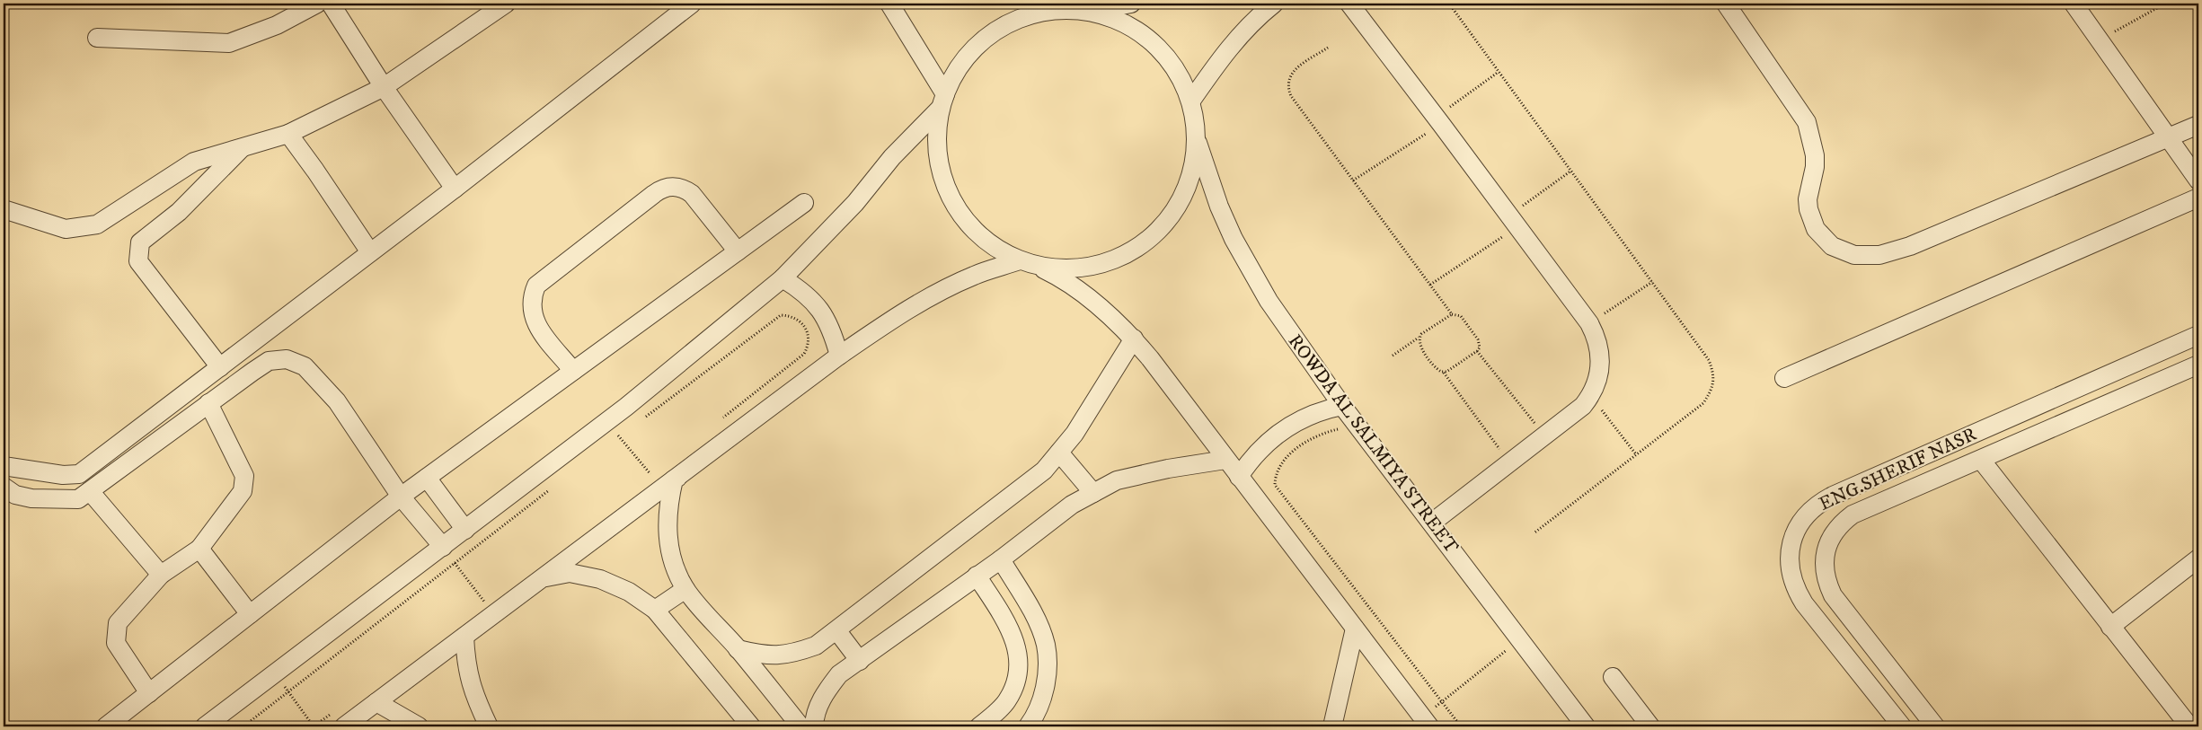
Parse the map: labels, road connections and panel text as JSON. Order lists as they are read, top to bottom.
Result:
{
  "streets": {
    "street": ["ROWDA AL SALMIYA STREET", "ENG.SHERIF NASR"]
  }
}
